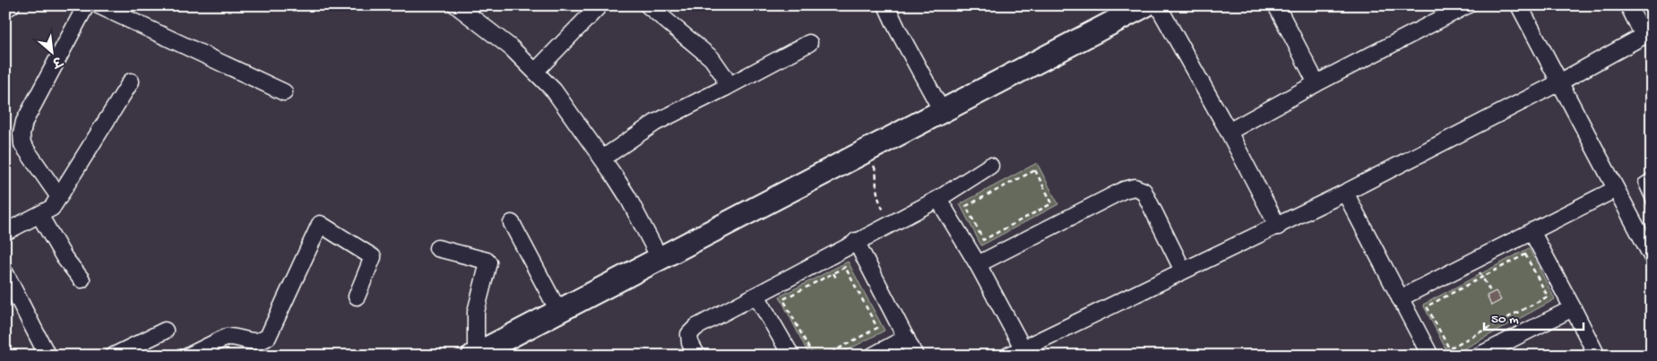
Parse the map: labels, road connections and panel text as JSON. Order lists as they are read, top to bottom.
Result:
{
  "scale_bar": "50 m",
  "north": "bottom right"
}
